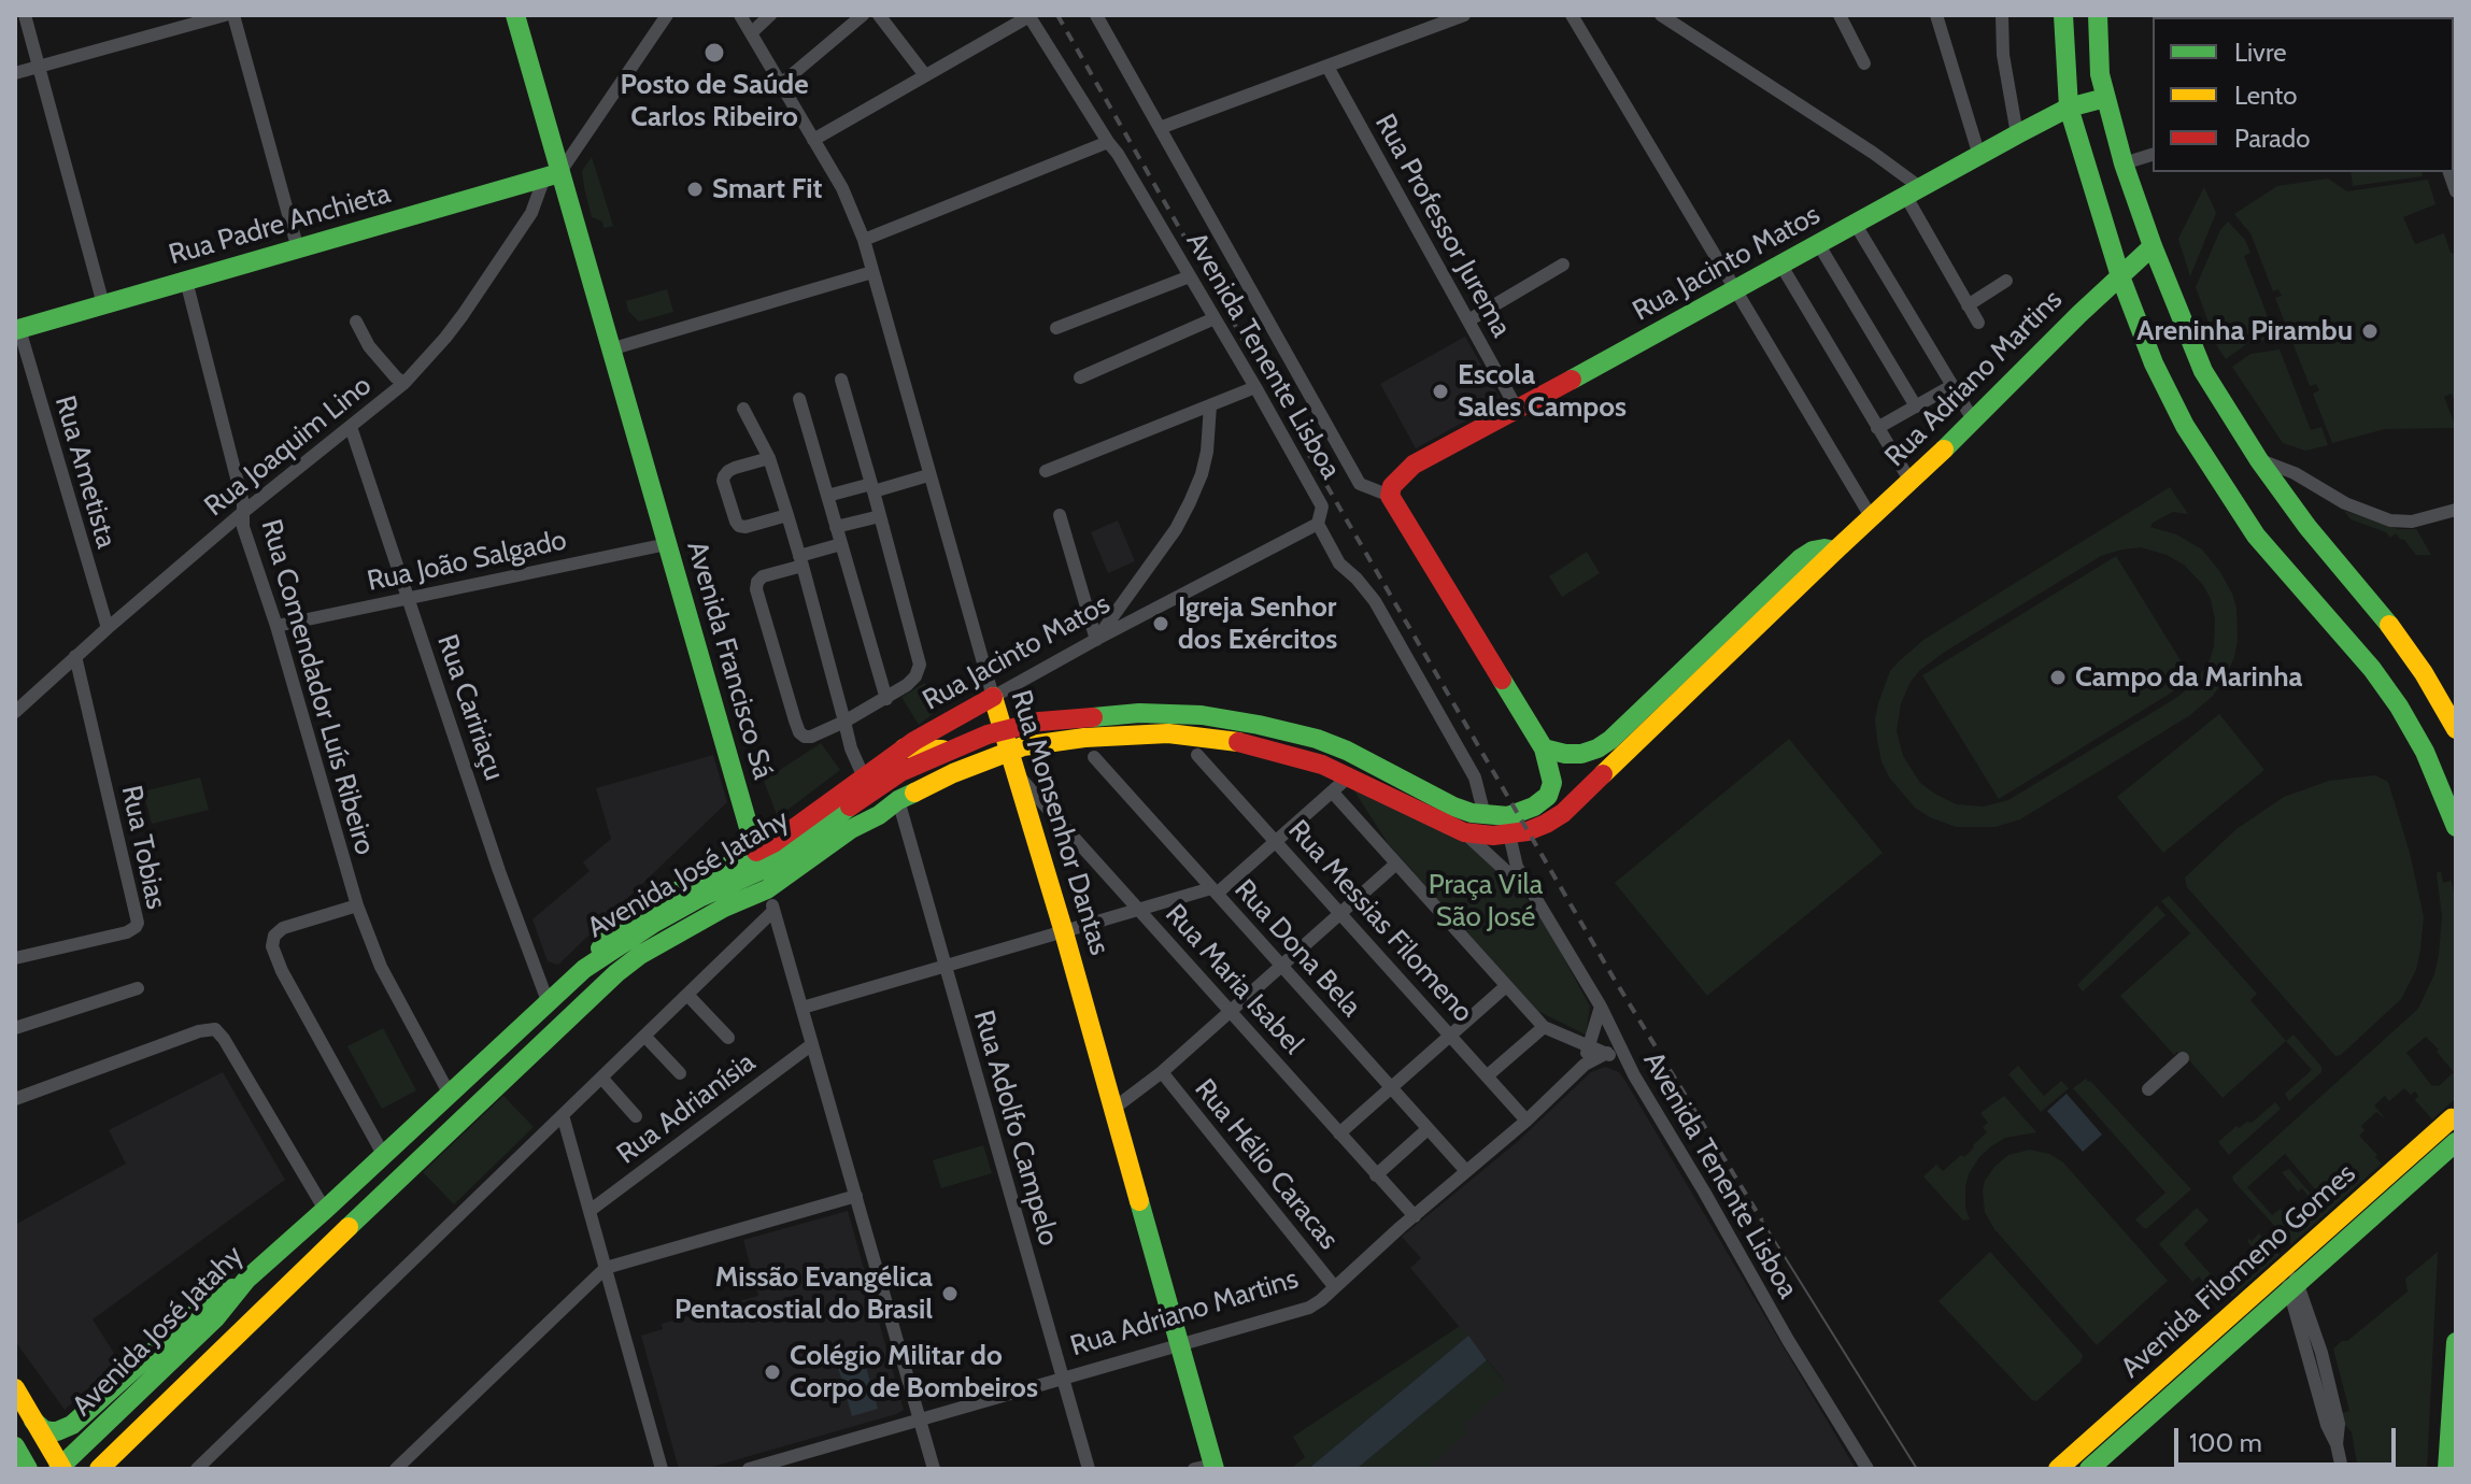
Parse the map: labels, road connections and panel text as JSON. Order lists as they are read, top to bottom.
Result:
{
  "streets": {
    "main road": [
      "Rua Padre Anchieta",
      "Rua Jacinto Matos",
      "Rua Adriano Martins",
      "Avenida Francisco Sá",
      "Rua Monsenhor Dantas",
      "Avenida José Jatahy",
      "Avenida Filomeno Gomes"
    ],
    "street": [
      "Rua Professor Jurema",
      "Avenida Tenente Lisboa",
      "Rua Joaquim Lino",
      "Rua Ametista",
      "Rua João Salgado",
      "Rua Comendador Luís Ribeiro",
      "Rua Caririaçu",
      "Rua Tobias",
      "Rua Messias Filomeno",
      "Rua Dona Bela",
      "Rua Maria Isabel",
      "Rua Adrianísia",
      "Rua Adolfo Campelo",
      "Rua Hélio Caracas"
    ]
  },
  "crossings": [
    ["Rua Padre Anchieta", "Rua Joaquim Lino"],
    ["Rua Padre Anchieta", "Rua Ametista"],
    ["Rua Padre Anchieta", "Avenida Francisco Sá"],
    ["Rua Padre Anchieta", "Rua Comendador Luís Ribeiro"],
    ["Rua Professor Jurema", "Rua Jacinto Matos"],
    ["Rua Jacinto Matos", "Avenida Tenente Lisboa"],
    ["Rua Jacinto Matos", "Avenida Francisco Sá"],
    ["Rua Jacinto Matos", "Rua Monsenhor Dantas"],
    ["Rua Jacinto Matos", "Avenida José Jatahy"],
    ["Avenida Tenente Lisboa", "Avenida José Jatahy"],
    ["Rua Adriano Martins", "Avenida Francisco Sá"],
    ["Rua Adriano Martins", "Rua Monsenhor Dantas"],
    ["Rua Adriano Martins", "Avenida José Jatahy"],
    ["Rua Adriano Martins", "Rua Messias Filomeno"],
    ["Rua Adriano Martins", "Rua Dona Bela"],
    ["Rua Adriano Martins", "Rua Maria Isabel"],
    ["Rua Adriano Martins", "Rua Adolfo Campelo"],
    ["Rua Adriano Martins", "Rua Hélio Caracas"],
    ["Rua Joaquim Lino", "Rua Ametista"],
    ["Rua Joaquim Lino", "Avenida Francisco Sá"],
    ["Rua Joaquim Lino", "Rua Comendador Luís Ribeiro"],
    ["Rua Joaquim Lino", "Rua Caririaçu"],
    ["Rua Joaquim Lino", "Rua Tobias"],
    ["Rua João Salgado", "Avenida Francisco Sá"],
    ["Rua João Salgado", "Rua Comendador Luís Ribeiro"],
    ["Rua João Salgado", "Rua Caririaçu"],
    ["Avenida Francisco Sá", "Avenida José Jatahy"],
    ["Avenida Francisco Sá", "Rua Adrianísia"],
    ["Rua Comendador Luís Ribeiro", "Avenida José Jatahy"],
    ["Rua Caririaçu", "Avenida José Jatahy"],
    ["Rua Monsenhor Dantas", "Avenida José Jatahy"],
    ["Rua Monsenhor Dantas", "Rua Maria Isabel"],
    ["Avenida José Jatahy", "Rua Adolfo Campelo"]
  ],
  "parks": ["Praça Vila São José"],
  "places": [
    "Posto de Saúde Carlos Ribeiro",
    "Smart Fit",
    "Areninha Pirambu",
    "Escola Sales Campos",
    "Igreja Senhor dos Exércitos",
    "Campo da Marinha",
    "Missão Evangélica Pentacostial do Brasil",
    "Colégio Militar do Corpo de Bombeiros"
  ],
  "legend": ["Livre", "Lento", "Parado"],
  "scale_bar": "100 m"
}
